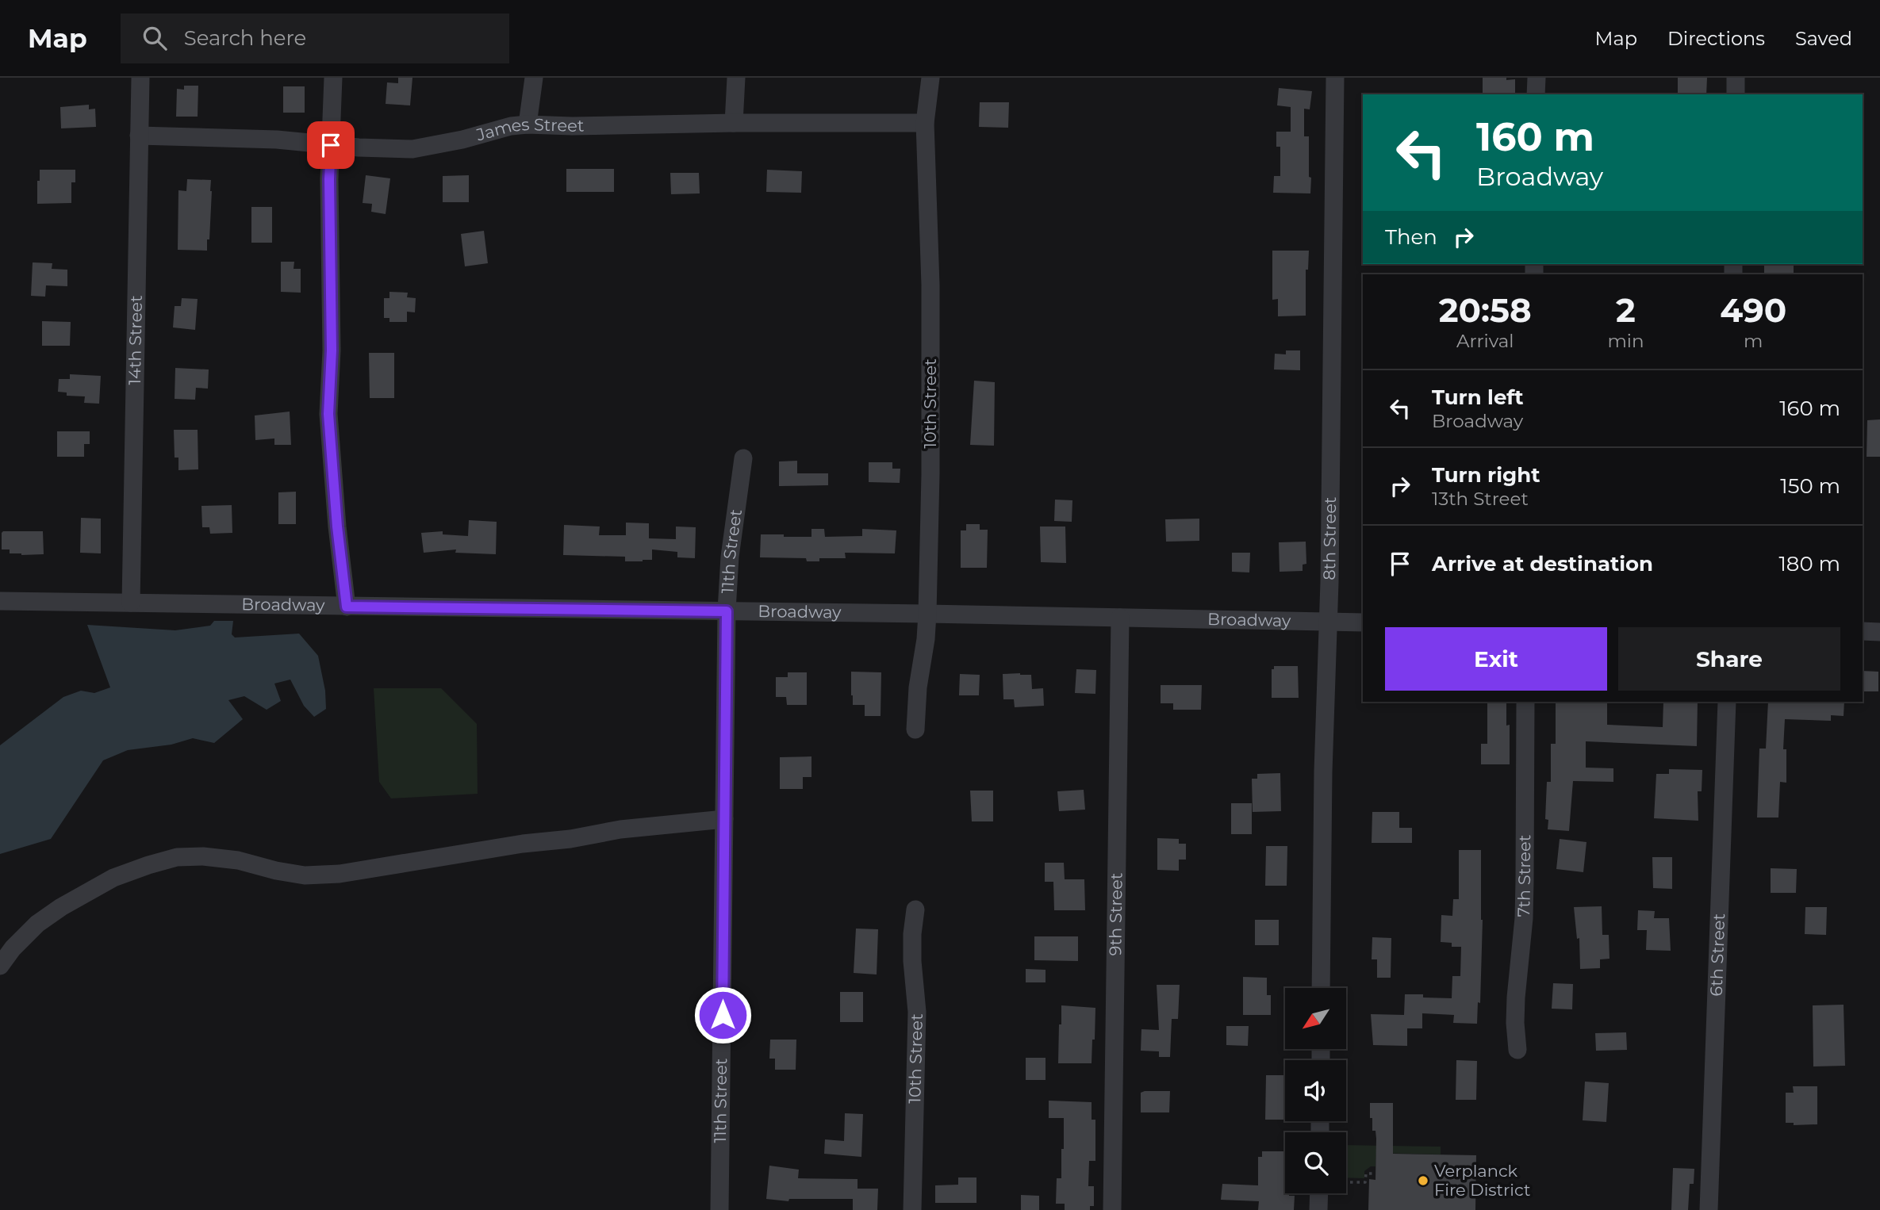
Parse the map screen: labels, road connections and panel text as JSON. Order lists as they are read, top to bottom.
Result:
{
  "streets": {
    "street": [
      "James Street",
      "14th Street",
      "10th Street",
      "8th Street",
      "11th Street",
      "Broadway",
      "7th Street",
      "9th Street",
      "6th Street"
    ]
  },
  "crossings": [
    ["James Street", "14th Street"],
    ["James Street", "10th Street"],
    ["14th Street", "Broadway"],
    ["10th Street", "Broadway"],
    ["8th Street", "Broadway"],
    ["11th Street", "Broadway"],
    ["Broadway", "9th Street"]
  ],
  "places": ["Verplanck Fire District"],
  "north": "bottom left",
  "page": {
    "header": "Map",
    "search": "Search here",
    "nav": ["Map", "Directions", "Saved"],
    "turn": ["160 m", "Broadway"],
    "then": "Then",
    "eta": [
      "20:58",
      "Arrival",
      "2",
      "min",
      "490",
      "m"
    ],
    "list": [
      {
        "name": "Turn left",
        "note": "Broadway",
        "value": "160 m"
      },
      {
        "name": "Turn right",
        "note": "13th Street",
        "value": "150 m"
      },
      {
        "name": "Arrive at destination",
        "value": "180 m"
      }
    ],
    "buttons": ["Exit", "Share"]
  }
}
